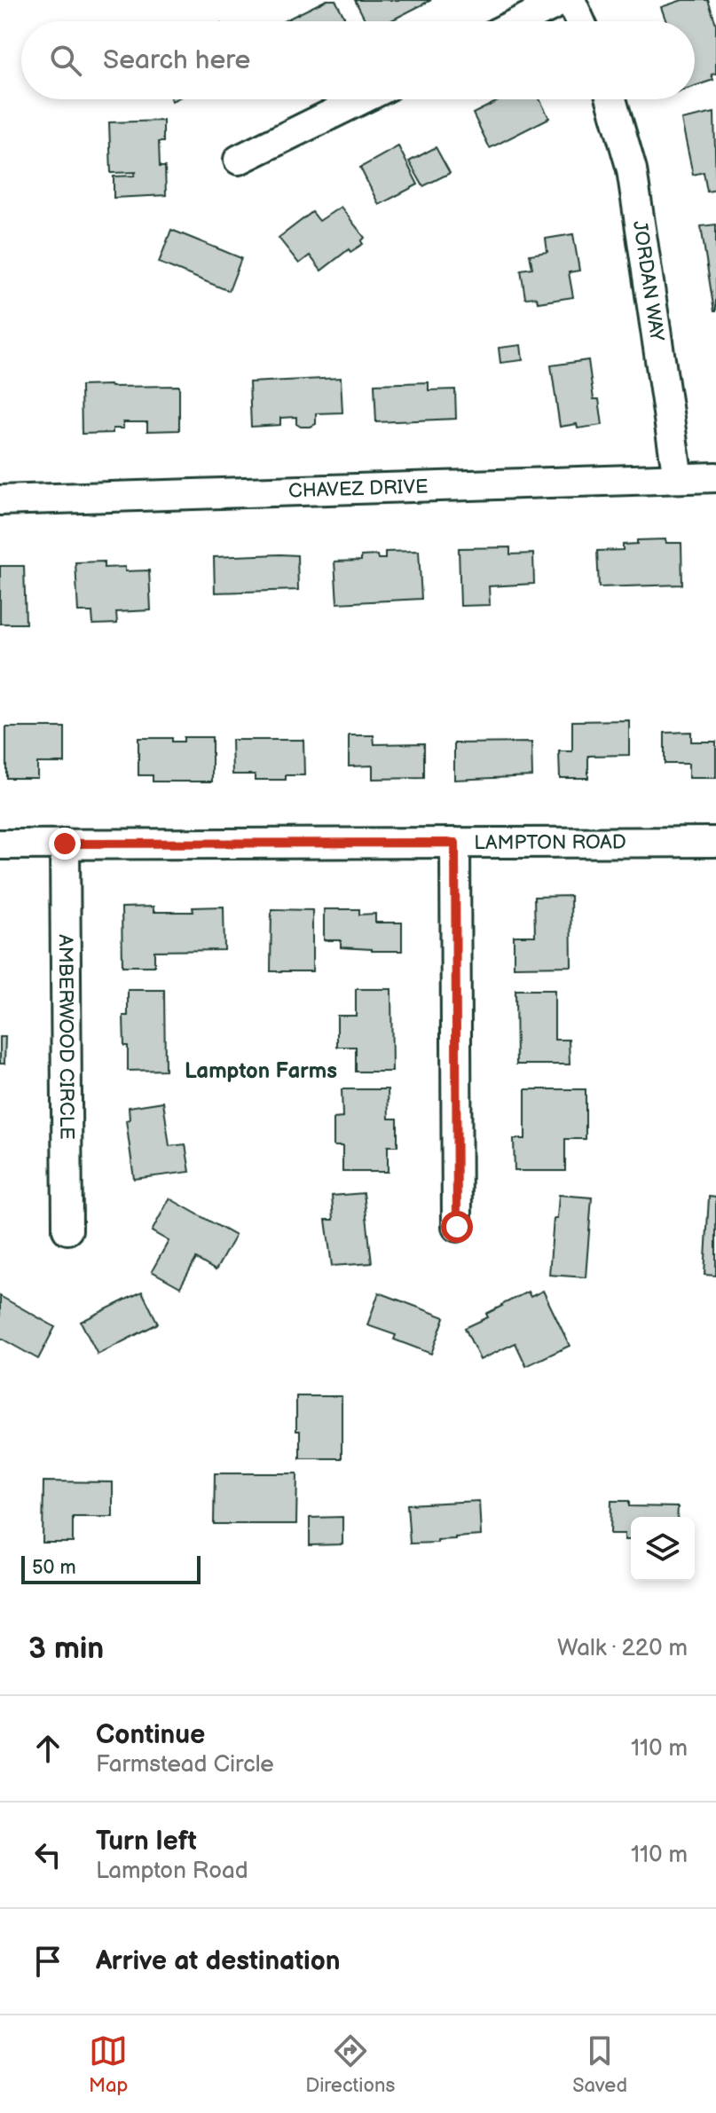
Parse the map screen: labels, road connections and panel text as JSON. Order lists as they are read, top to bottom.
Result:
{
  "streets": {
    "street": [
      "JORDAN WAY",
      "CHAVEZ DRIVE",
      "LAMPTON ROAD",
      "AMBERWOOD CIRCLE"
    ]
  },
  "crossings": [
    ["JORDAN WAY", "CHAVEZ DRIVE"],
    ["LAMPTON ROAD", "AMBERWOOD CIRCLE"]
  ],
  "districts": ["Lampton Farms"],
  "scale_bar": "50 m",
  "page": {
    "search": "Search here",
    "scale": "50 m",
    "heading": ["3 min", "Walk · 220 m"],
    "list": [
      ["Continue", "Farmstead Circle", "110 m"],
      ["Turn left", "Lampton Road", "110 m"],
      "Arrive at destination"
    ],
    "nav": ["Map", "Directions", "Saved"]
  }
}
